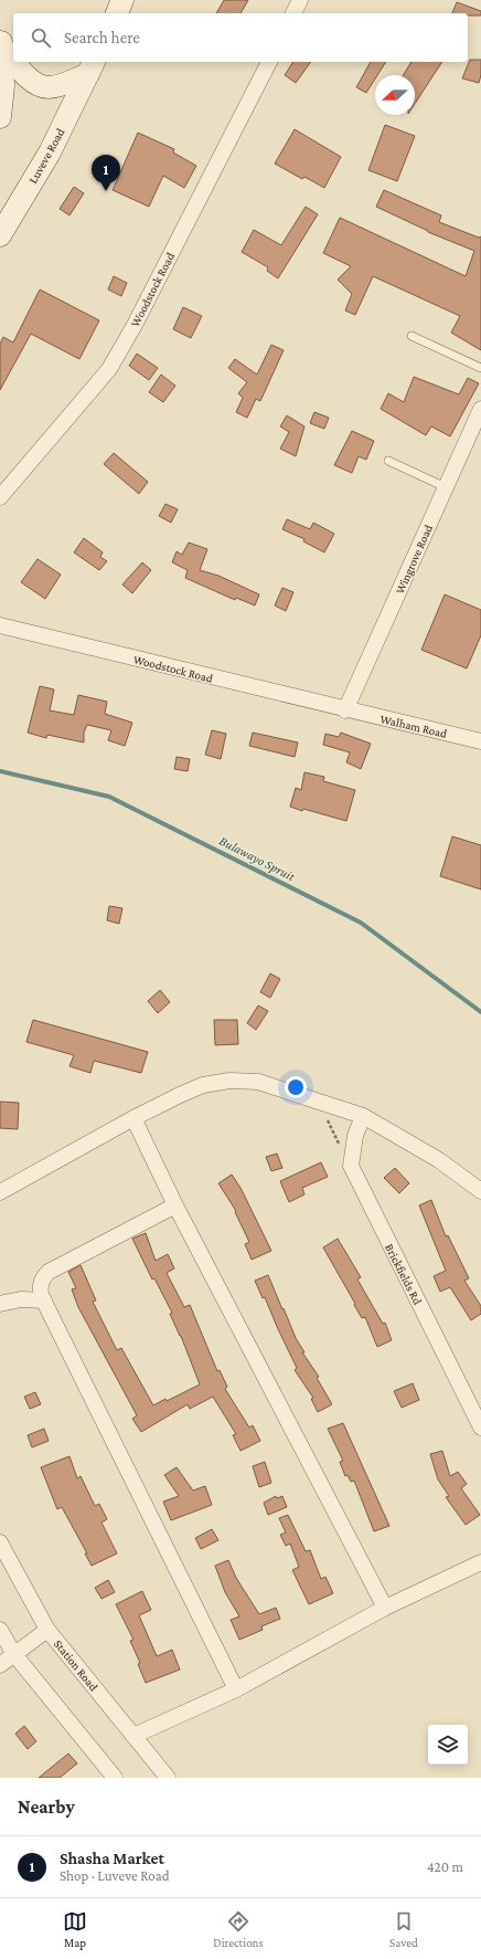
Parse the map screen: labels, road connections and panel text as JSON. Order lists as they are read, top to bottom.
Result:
{
  "streets": {
    "street": [
      "Luveve Road",
      "Woodstock Road",
      "Wingrove Road",
      "Walham Road",
      "Brickfields Rd",
      "Station Road"
    ]
  },
  "crossings": [
    ["Woodstock Road", "Wingrove Road"],
    ["Woodstock Road", "Walham Road"],
    ["Wingrove Road", "Walham Road"]
  ],
  "water": ["Bulawayo Spruit"],
  "north": "left",
  "page": {
    "search": "Search here",
    "pins": "1",
    "heading": "Nearby",
    "list": [
      {
        "mark": "1",
        "name": "Shasha Market",
        "note": "Shop · Luveve Road",
        "value": "420 m"
      }
    ],
    "nav": ["Map", "Directions", "Saved"]
  }
}
